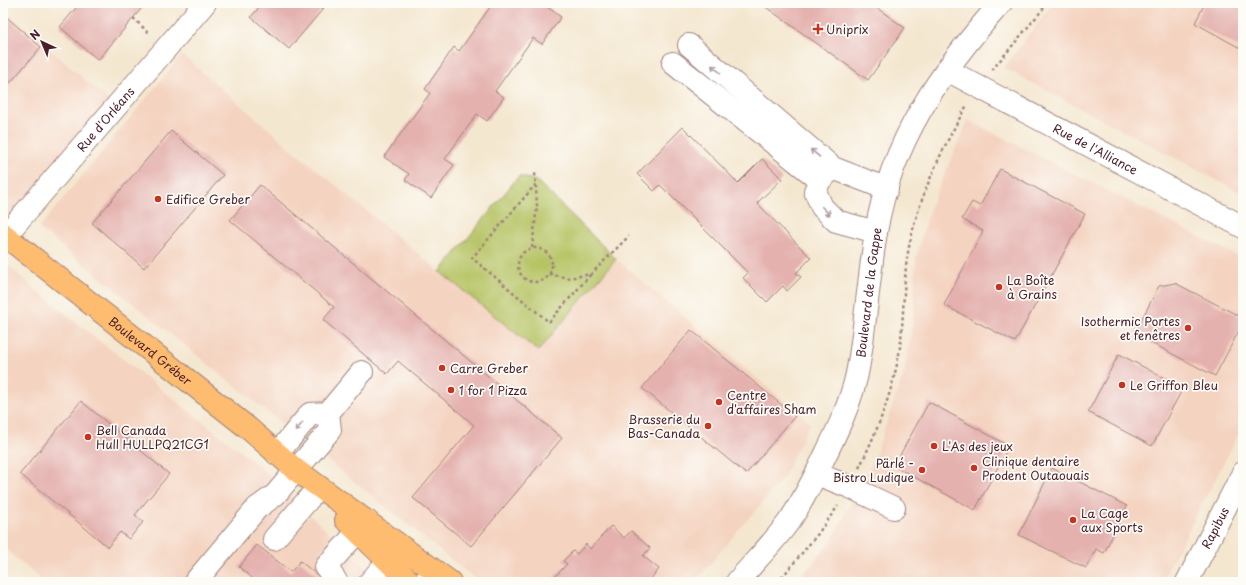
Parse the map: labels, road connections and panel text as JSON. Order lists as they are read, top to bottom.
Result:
{
  "streets": {
    "main road": ["Boulevard Gréber"],
    "street": [
      "Rue d'Orléans",
      "Rue de l'Alliance",
      "Boulevard de la Gappe",
      "Rapibus"
    ]
  },
  "crossings": [
    ["Rue d'Orléans", "Boulevard Gréber"],
    ["Rue de l'Alliance", "Boulevard de la Gappe"]
  ],
  "places": {
    "health": ["Uniprix"],
    "other": [
      "Edifice Greber",
      "La Boîte à Grains",
      "Isothermic Portes et fenêtres",
      "Carre Greber",
      "Le Griffon Bleu",
      "1 for 1 Pizza",
      "Centre d'affaires Sham",
      "Brasserie du Bas-Canada",
      "Bell Canada Hull HULLPQ21CG1",
      "L'As des jeux",
      "Clinique dentaire Prodent Outaouais",
      "Pärlé - Bistro Ludique",
      "La Cage aux Sports"
    ]
  },
  "north": "top left"
}
